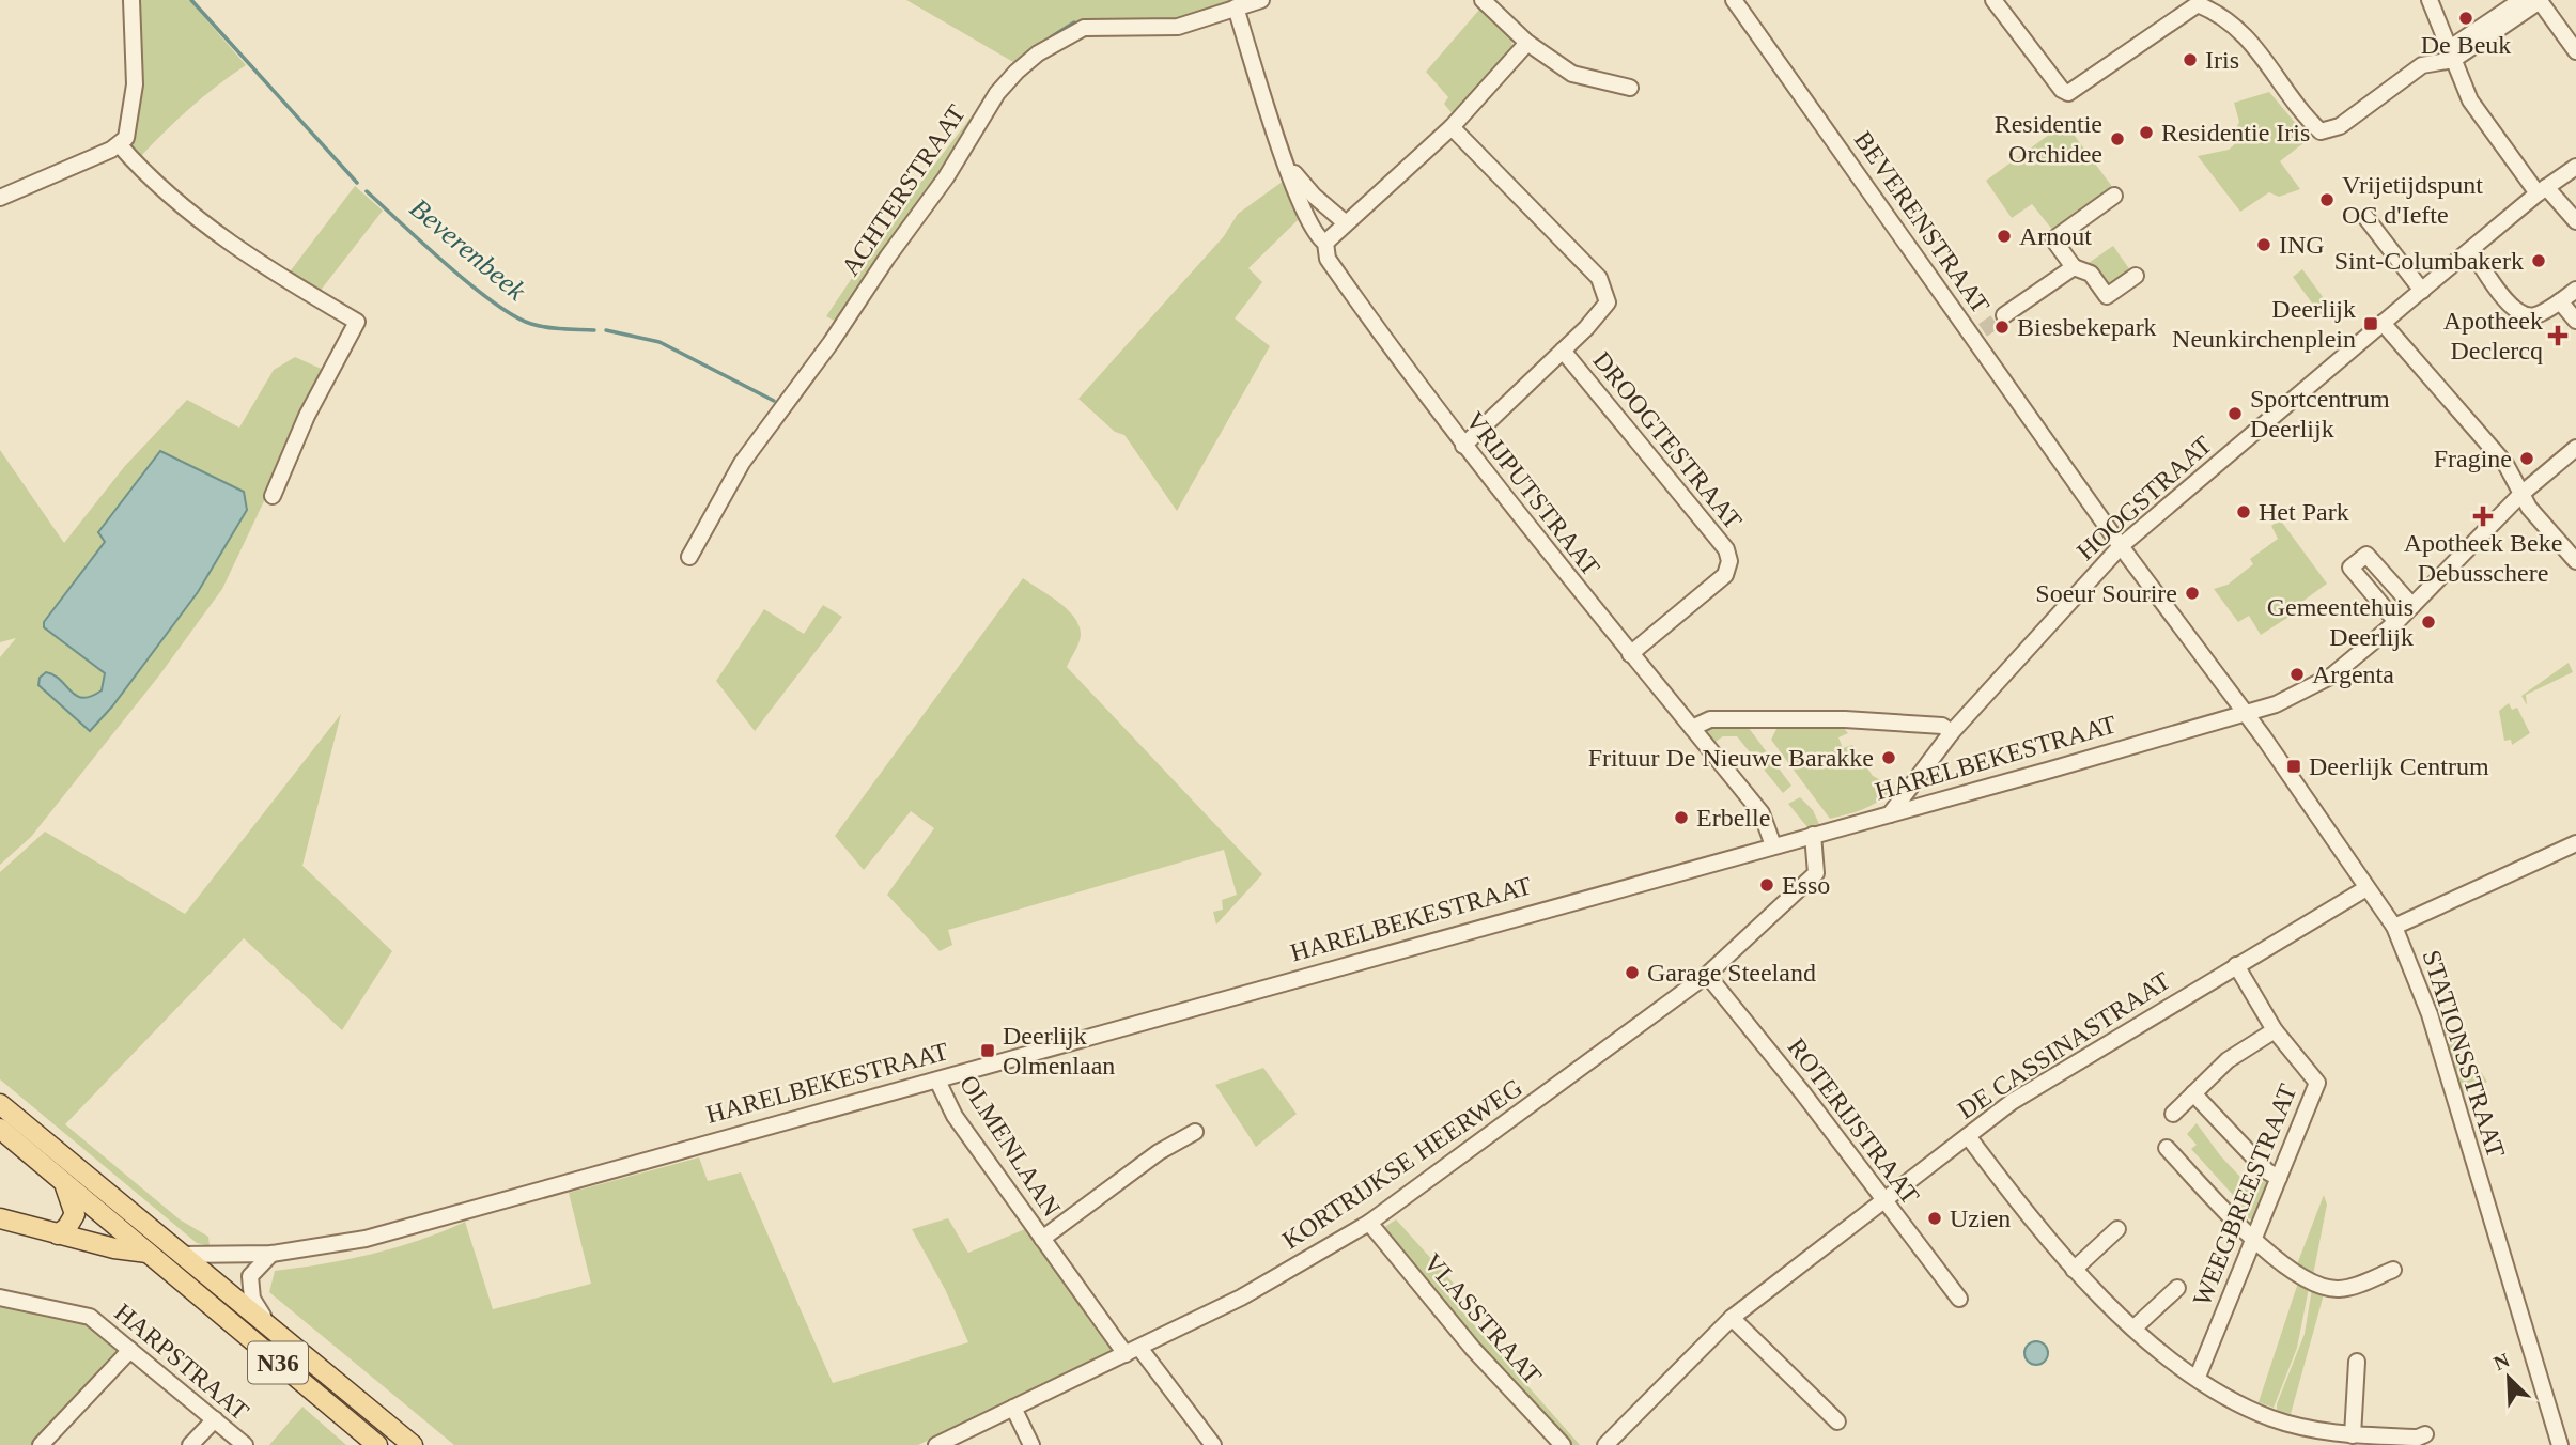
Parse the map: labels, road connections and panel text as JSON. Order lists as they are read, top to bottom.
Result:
{
  "streets": {
    "main road": ["N36"],
    "street": [
      "ACHTERSTRAAT",
      "BEVERENSTRAAT",
      "DROOGTESTRAAT",
      "VRIJPUTSTRAAT",
      "HOOGSTRAAT",
      "HARELBEKESTRAAT",
      "DE CASSINASTRAAT",
      "STATIONSSTRAAT",
      "ROTERIJSTRAAT",
      "OLMENLAAN",
      "KORTRIJKSE HEERWEG",
      "WEEGBREESTRAAT",
      "VLASSTRAAT",
      "HARPSTRAAT"
    ]
  },
  "crossings": [
    ["ACHTERSTRAAT", "VRIJPUTSTRAAT"],
    ["BEVERENSTRAAT", "HOOGSTRAAT"],
    ["BEVERENSTRAAT", "HARELBEKESTRAAT"],
    ["BEVERENSTRAAT", "STATIONSSTRAAT"],
    ["DROOGTESTRAAT", "VRIJPUTSTRAAT"],
    ["VRIJPUTSTRAAT", "HARELBEKESTRAAT"],
    ["HOOGSTRAAT", "HARELBEKESTRAAT"],
    ["HARELBEKESTRAAT", "STATIONSSTRAAT"],
    ["HARELBEKESTRAAT", "OLMENLAAN"],
    ["HARELBEKESTRAAT", "KORTRIJKSE HEERWEG"],
    ["HARELBEKESTRAAT", "N36"],
    ["DE CASSINASTRAAT", "STATIONSSTRAAT"],
    ["DE CASSINASTRAAT", "ROTERIJSTRAAT"],
    ["DE CASSINASTRAAT", "WEEGBREESTRAAT"],
    ["ROTERIJSTRAAT", "KORTRIJKSE HEERWEG"],
    ["OLMENLAAN", "KORTRIJKSE HEERWEG"],
    ["KORTRIJKSE HEERWEG", "VLASSTRAAT"]
  ],
  "water": ["Beverenbeek"],
  "places": {
    "other": [
      "De Beuk",
      "Iris",
      "Residentie Iris",
      "Residentie Orchidee",
      "Vrijetijdspunt OC d'Iefte",
      "Arnout",
      "ING",
      "Sint-Columbakerk",
      "Biesbekepark",
      "Sportcentrum Deerlijk",
      "Fragine",
      "Het Park",
      "Soeur Sourire",
      "Gemeentehuis Deerlijk",
      "Argenta",
      "Frituur De Nieuwe Barakke",
      "Erbelle",
      "Esso",
      "Garage Steeland",
      "Uzien"
    ],
    "transit": ["Deerlijk Neunkirchenplein", "Deerlijk Centrum", "Deerlijk Olmenlaan"],
    "health": ["Apotheek Declercq", "Apotheek Beke Debusschere"]
  },
  "north": "top left"
}
